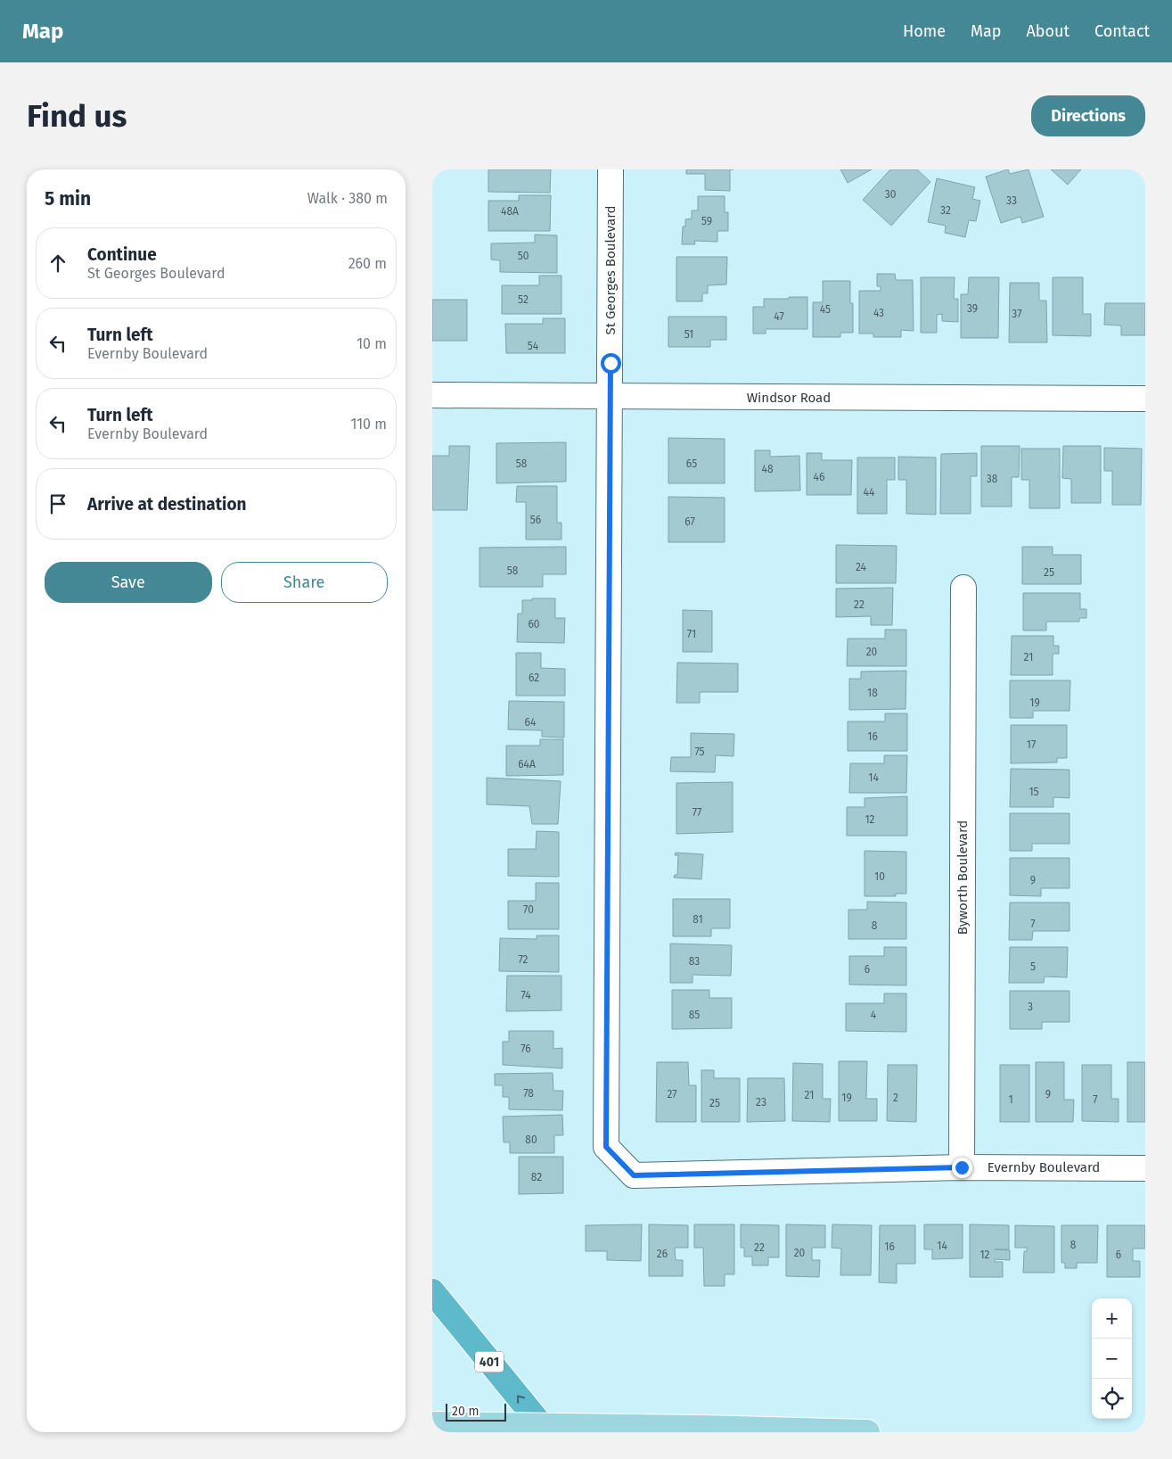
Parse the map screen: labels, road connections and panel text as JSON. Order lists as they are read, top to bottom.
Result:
{
  "streets": {
    "highway": ["401"],
    "street": [
      "St Georges Boulevard",
      "Windsor Road",
      "Byworth Boulevard",
      "Evernby Boulevard"
    ]
  },
  "crossings": [
    ["St Georges Boulevard", "Windsor Road"],
    ["St Georges Boulevard", "Evernby Boulevard"],
    ["Byworth Boulevard", "Evernby Boulevard"]
  ],
  "house_numbers": [
    "30",
    "33",
    "32",
    "48A",
    "59",
    "50",
    "52",
    "39",
    "45",
    "43",
    "37",
    "47",
    "51",
    "54",
    "58",
    "65",
    "48",
    "46",
    "38",
    "44",
    "56",
    "67",
    "24",
    "58",
    "25",
    "22",
    "60",
    "71",
    "20",
    "21",
    "62",
    "18",
    "19",
    "64",
    "16",
    "17",
    "75",
    "64A",
    "14",
    "15",
    "77",
    "12",
    "10",
    "9",
    "70",
    "81",
    "7",
    "8",
    "72",
    "83",
    "5",
    "6",
    "74",
    "3",
    "85",
    "4",
    "76",
    "78",
    "27",
    "9",
    "21",
    "19",
    "2",
    "1",
    "7",
    "23",
    "25",
    "80",
    "82",
    "8",
    "14",
    "16",
    "22",
    "20",
    "26",
    "12",
    "6"
  ],
  "scale_bar": "20 m",
  "page": {
    "header": "Map",
    "nav": [
      "Home",
      "Map",
      "About",
      "Contact"
    ],
    "buttons": [
      "Directions",
      ["Save", "Share"]
    ],
    "title": "Find us",
    "heading": ["5 min", "Walk · 380 m"],
    "list": [
      ["Continue", "St Georges Boulevard", "260 m"],
      ["Turn left", "Evernby Boulevard", "10 m"],
      ["Turn left", "Evernby Boulevard", "110 m"],
      "Arrive at destination"
    ],
    "map_buttons": ["+", "−"],
    "scale": "20 m"
  }
}
